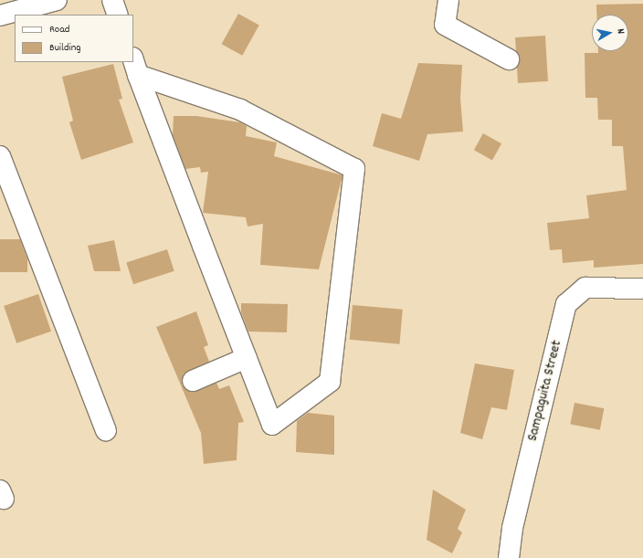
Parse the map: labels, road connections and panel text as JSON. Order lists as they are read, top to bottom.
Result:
{
  "streets": {
    "street": ["Sampaguita Street"]
  },
  "legend": ["Road", "Building"],
  "north": "right"
}
